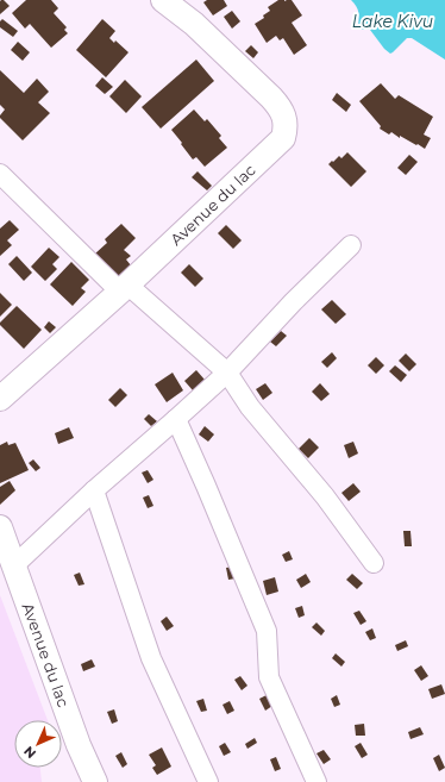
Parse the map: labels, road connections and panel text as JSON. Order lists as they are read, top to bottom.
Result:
{
  "streets": {
    "main road": ["Avenue du lac"]
  },
  "water": ["Lake Kivu"],
  "north": "bottom left"
}
